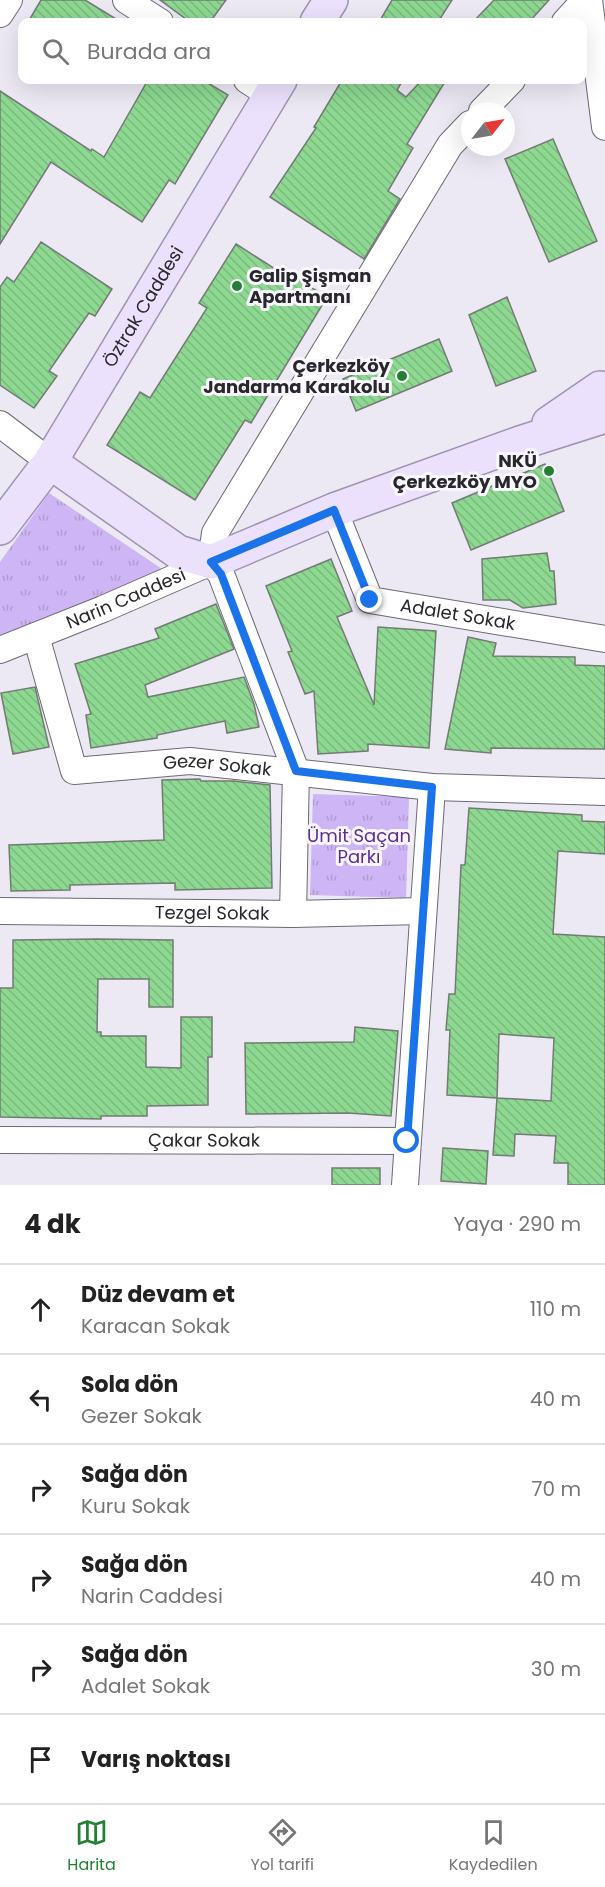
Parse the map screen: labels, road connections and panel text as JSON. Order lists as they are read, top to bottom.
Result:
{
  "streets": {
    "main road": ["Öztrak Caddesi", "Narin Caddesi"],
    "street": [
      "Adalet Sokak",
      "Gezer Sokak",
      "Tezgel Sokak",
      "Çakar Sokak"
    ]
  },
  "crossings": [
    ["Narin Caddesi", "Adalet Sokak"],
    ["Narin Caddesi", "Gezer Sokak"]
  ],
  "parks": ["Ümit Saçan Parkı"],
  "places": ["Galip Şişman Apartmanı", "Çerkezköy Jandarma Karakolu", "NKÜ Çerkezköy MYO"],
  "north": "top right",
  "page": {
    "search": "Burada ara",
    "heading": ["4 dk", "Yaya · 290 m"],
    "list": [
      ["Düz devam et", "Karacan Sokak", "110 m"],
      ["Sola dön", "Gezer Sokak", "40 m"],
      ["Sağa dön", "Kuru Sokak", "70 m"],
      ["Sağa dön", "Narin Caddesi", "40 m"],
      ["Sağa dön", "Adalet Sokak", "30 m"],
      "Varış noktası"
    ],
    "nav": ["Harita", "Yol tarifi", "Kaydedilen"]
  }
}
